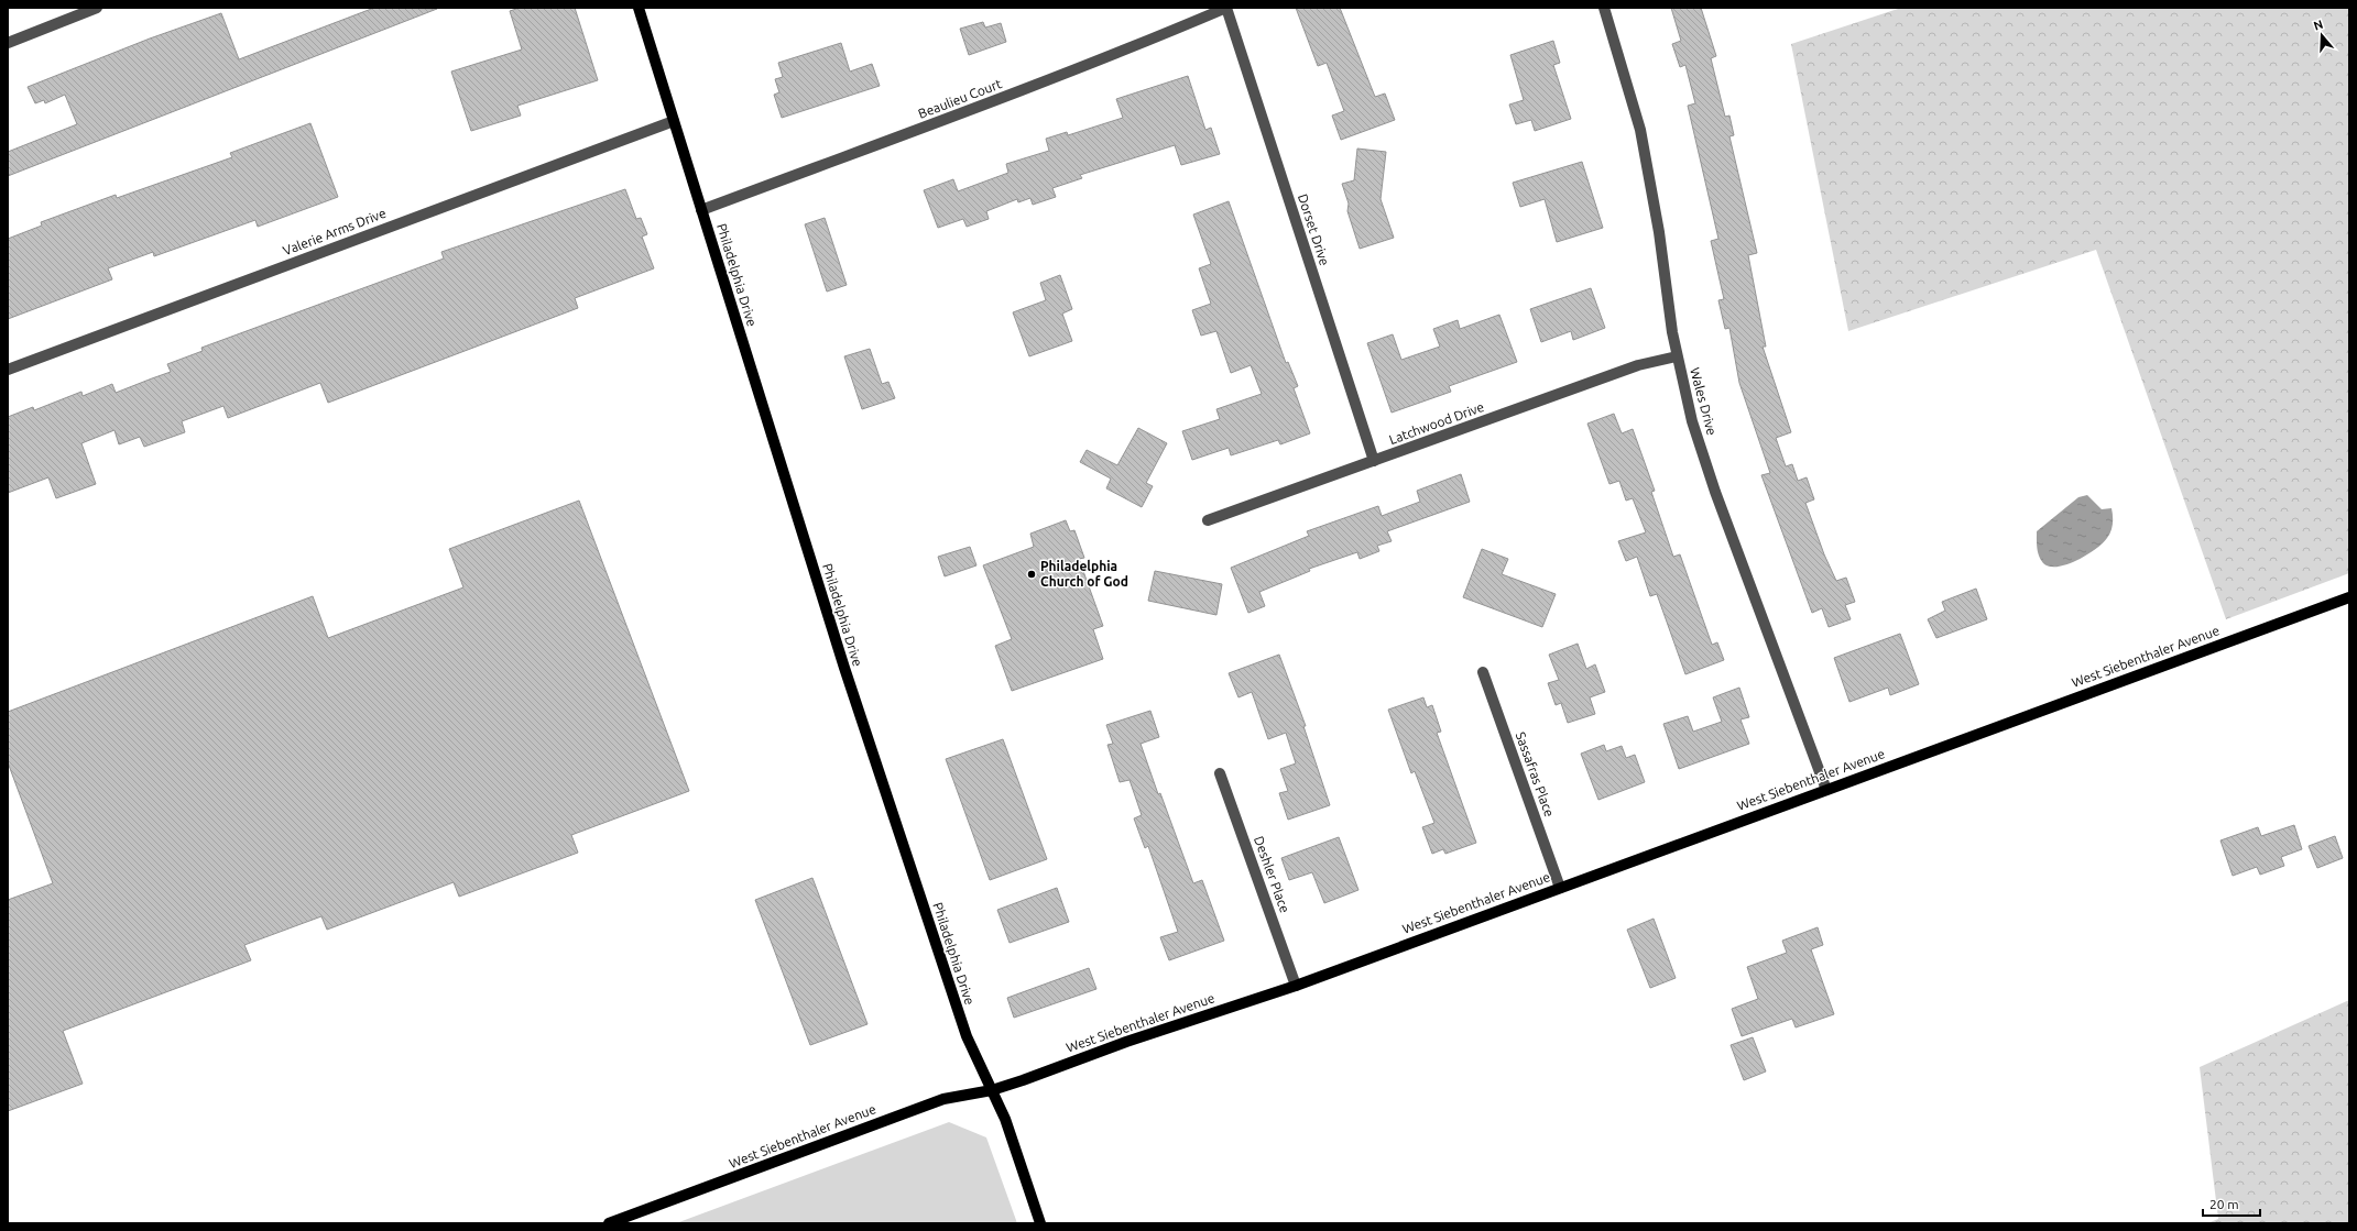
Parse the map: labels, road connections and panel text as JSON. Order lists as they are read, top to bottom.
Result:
{
  "streets": {
    "main road": ["Philadelphia Drive", "West Siebenthaler Avenue"],
    "street": [
      "Beaulieu Court",
      "Dorset Drive",
      "Valerie Arms Drive",
      "Wales Drive",
      "Latchwood Drive",
      "Sassafras Place",
      "Deshler Place"
    ]
  },
  "crossings": [
    ["Beaulieu Court", "Dorset Drive"],
    ["Beaulieu Court", "Philadelphia Drive"],
    ["Dorset Drive", "Latchwood Drive"],
    ["Valerie Arms Drive", "Philadelphia Drive"],
    ["Philadelphia Drive", "West Siebenthaler Avenue"],
    ["Wales Drive", "Latchwood Drive"],
    ["Wales Drive", "West Siebenthaler Avenue"],
    ["West Siebenthaler Avenue", "Sassafras Place"],
    ["West Siebenthaler Avenue", "Deshler Place"]
  ],
  "places": ["Philadelphia Church of God"],
  "scale_bar": "20 m",
  "north": "top"
}
